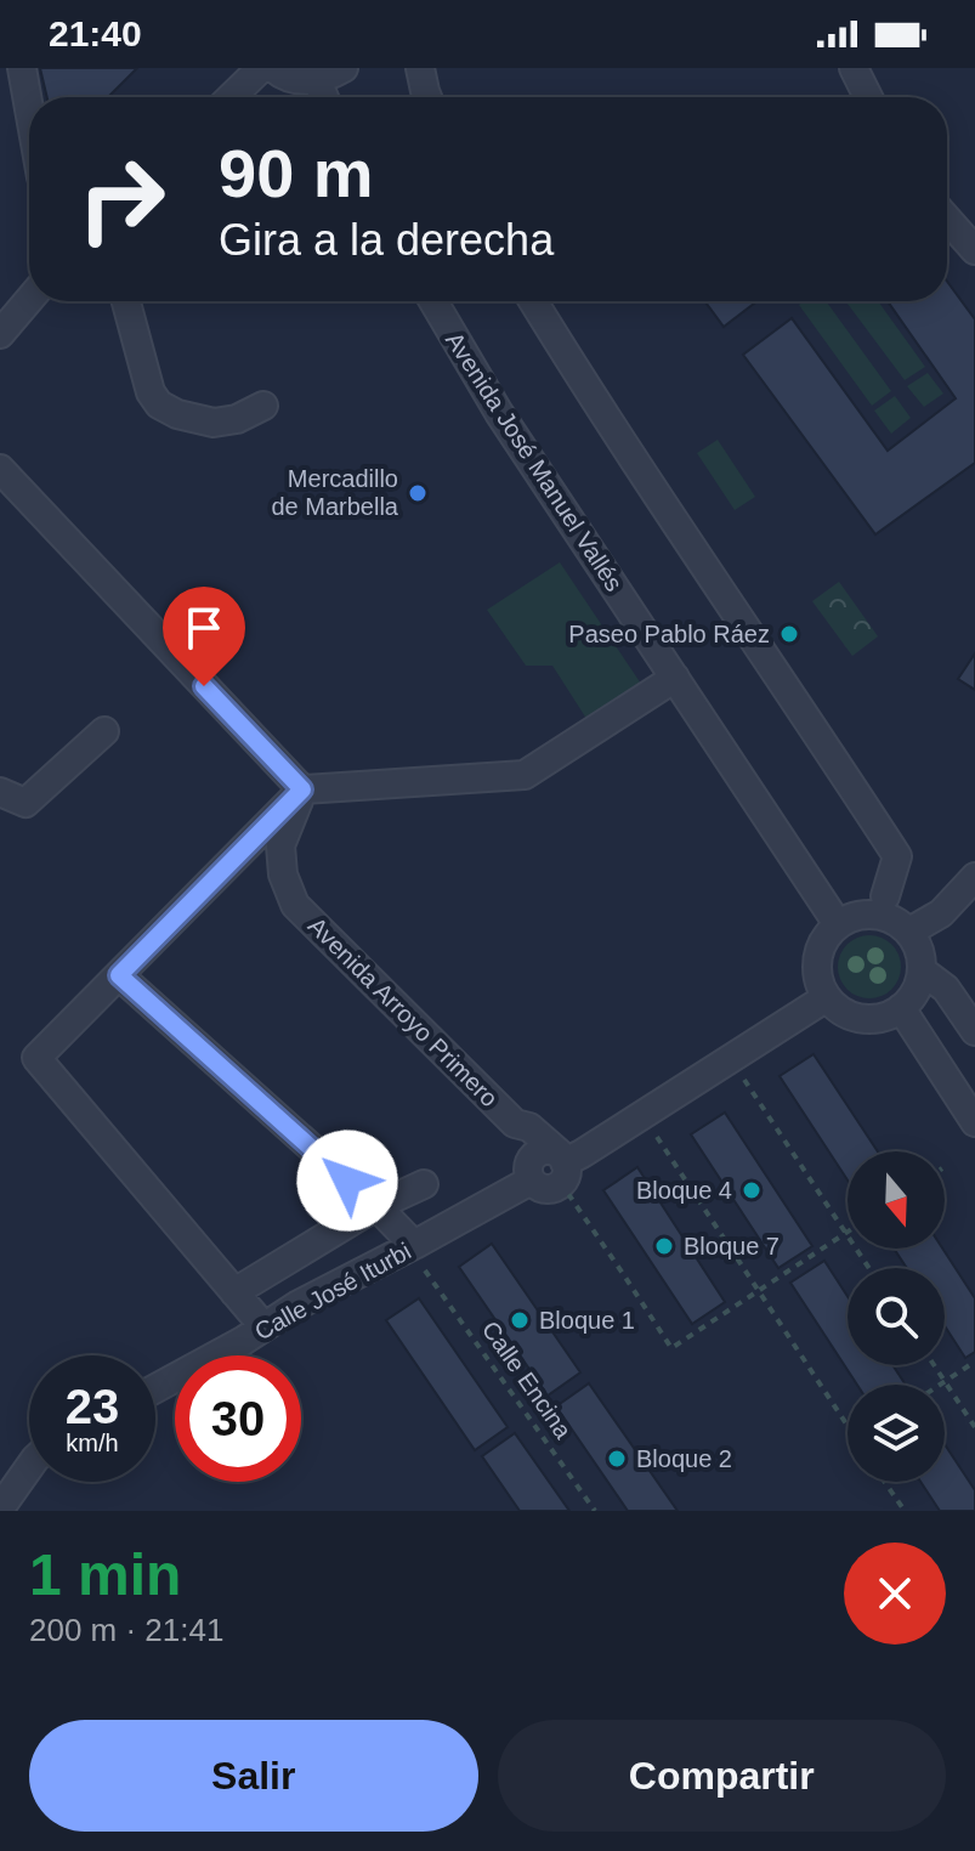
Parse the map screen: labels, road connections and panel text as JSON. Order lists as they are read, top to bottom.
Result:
{
  "streets": {
    "street": ["Avenida José Manuel Vallés", "Avenida Arroyo Primero", "Calle José Iturbi"],
    "path": ["Calle Encina"]
  },
  "crossings": [
    ["Avenida Arroyo Primero", "Calle José Iturbi"],
    ["Calle José Iturbi", "Calle Encina"]
  ],
  "places": [
    "Mercadillo de Marbella",
    "Paseo Pablo Ráez",
    "Bloque 4",
    "Bloque 7",
    "Bloque 1",
    "Bloque 2"
  ],
  "north": "bottom",
  "page": {
    "status": "21:40",
    "turn": ["90 m", "Gira a la derecha"],
    "speed": "23 km/h",
    "limit": "30",
    "heading": ["1 min", "200 m · 21:41"],
    "buttons": ["Salir", "Compartir"]
  }
}
